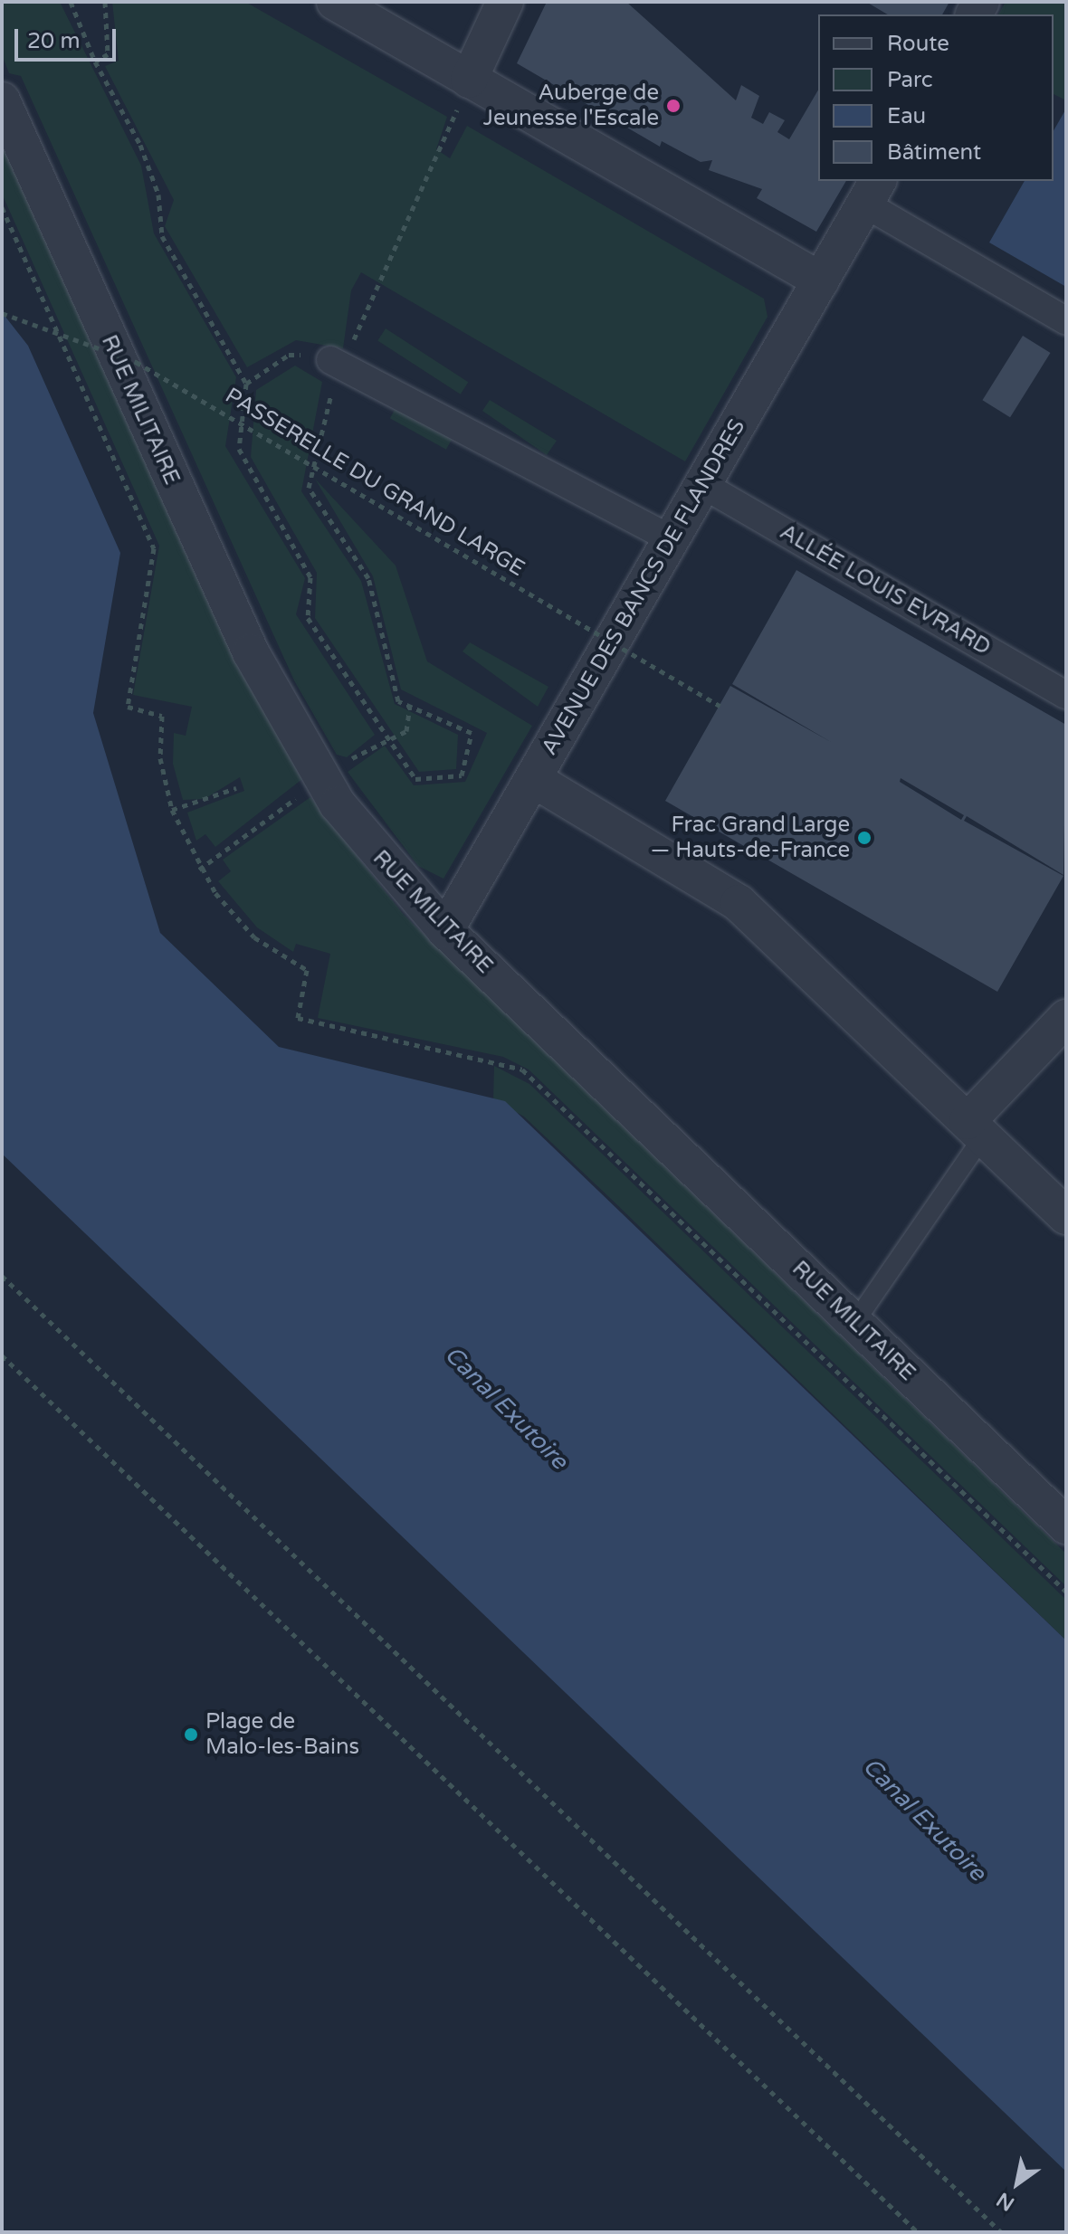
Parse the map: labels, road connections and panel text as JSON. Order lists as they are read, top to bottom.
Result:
{
  "streets": {
    "street": ["RUE MILITAIRE", "AVENUE DES BANCS DE FLANDRES", "ALLÉE LOUIS EVRARD"],
    "path": ["PASSERELLE DU GRAND LARGE"]
  },
  "crossings": [
    ["AVENUE DES BANCS DE FLANDRES", "ALLÉE LOUIS EVRARD"]
  ],
  "water": ["Canal Exutoire"],
  "places": ["Auberge de Jeunesse l'Escale", "Frac Grand Large — Hauts-de-France", "Plage de Malo-les-Bains"],
  "legend": [
    "Route",
    "Parc",
    "Eau",
    "Bâtiment"
  ],
  "scale_bar": "20 m",
  "north": "bottom left"
}
